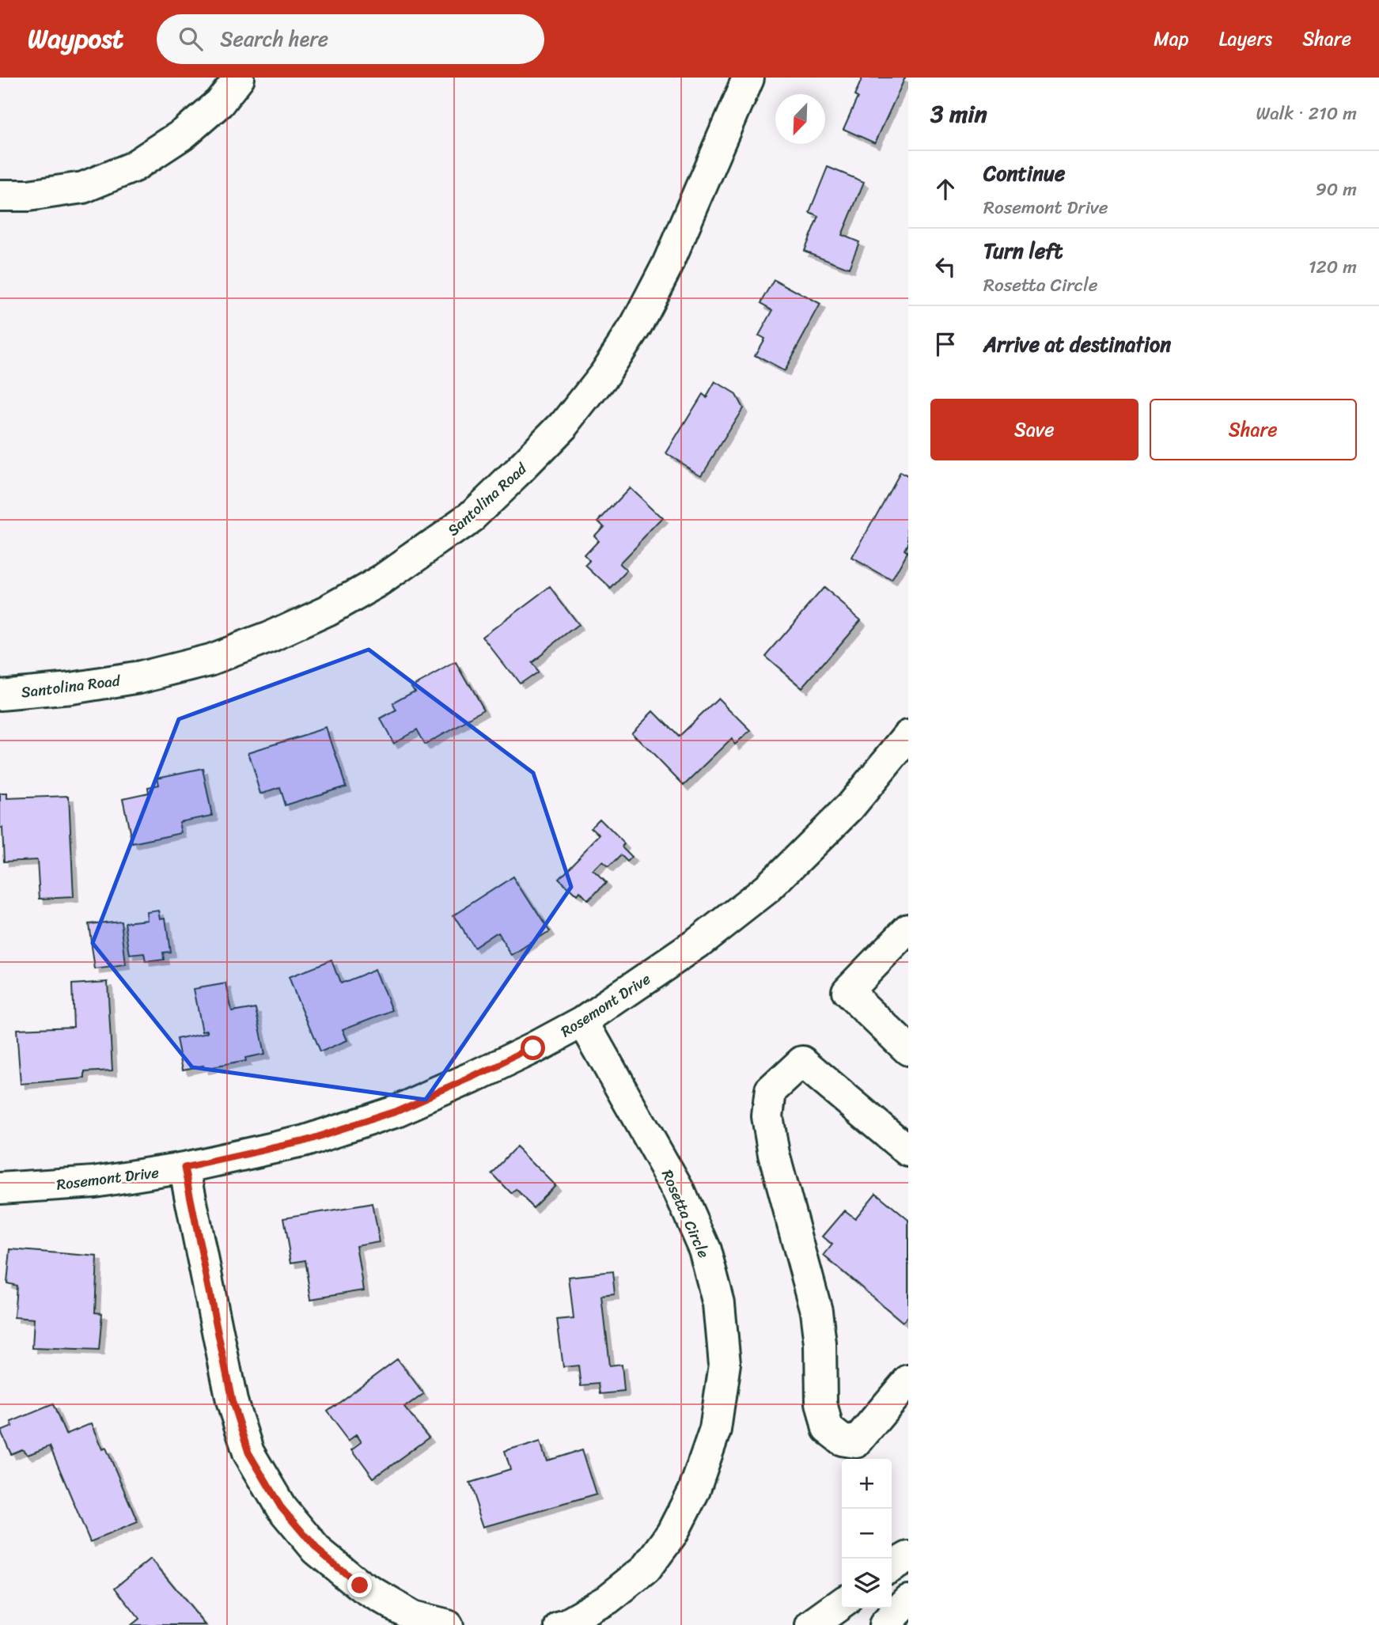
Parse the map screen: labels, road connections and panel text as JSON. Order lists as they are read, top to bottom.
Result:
{
  "streets": {
    "main road": ["Santolina Road", "Rosemont Drive", "Rosetta Circle"]
  },
  "crossings": [
    ["Rosemont Drive", "Rosetta Circle"]
  ],
  "north": "bottom left",
  "page": {
    "header": "Waypost",
    "search": "Search here",
    "nav": ["Map", "Layers", "Share"],
    "heading": ["3 min", "Walk · 210 m"],
    "list": [
      ["Continue", "Rosemont Drive", "90 m"],
      ["Turn left", "Rosetta Circle", "120 m"],
      "Arrive at destination"
    ],
    "buttons": ["Save", "Share"],
    "map_buttons": ["+", "−"]
  }
}
